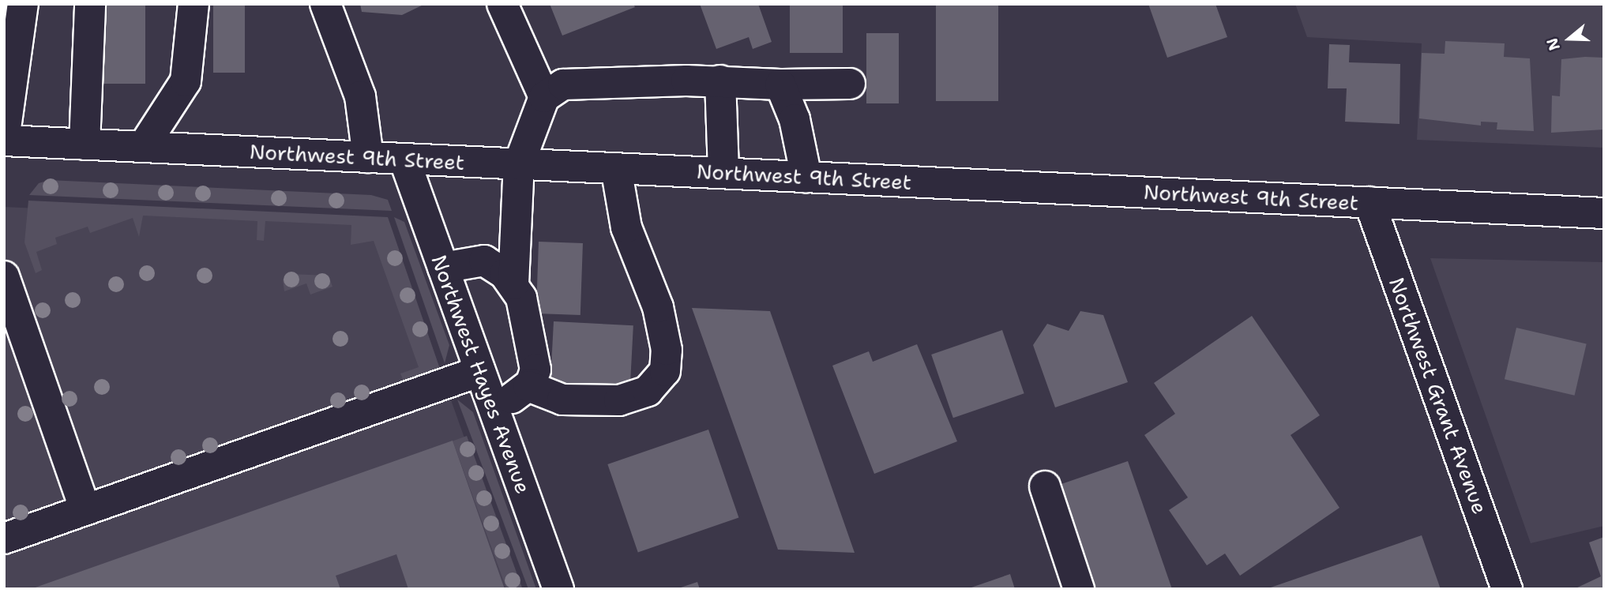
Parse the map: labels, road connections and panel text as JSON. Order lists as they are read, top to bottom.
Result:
{
  "streets": {
    "main road": ["Northwest 9th Street", "Northwest Hayes Avenue", "Northwest Grant Avenue"]
  },
  "crossings": [
    ["Northwest 9th Street", "Northwest Hayes Avenue"],
    ["Northwest 9th Street", "Northwest Grant Avenue"]
  ],
  "north": "left"
}
